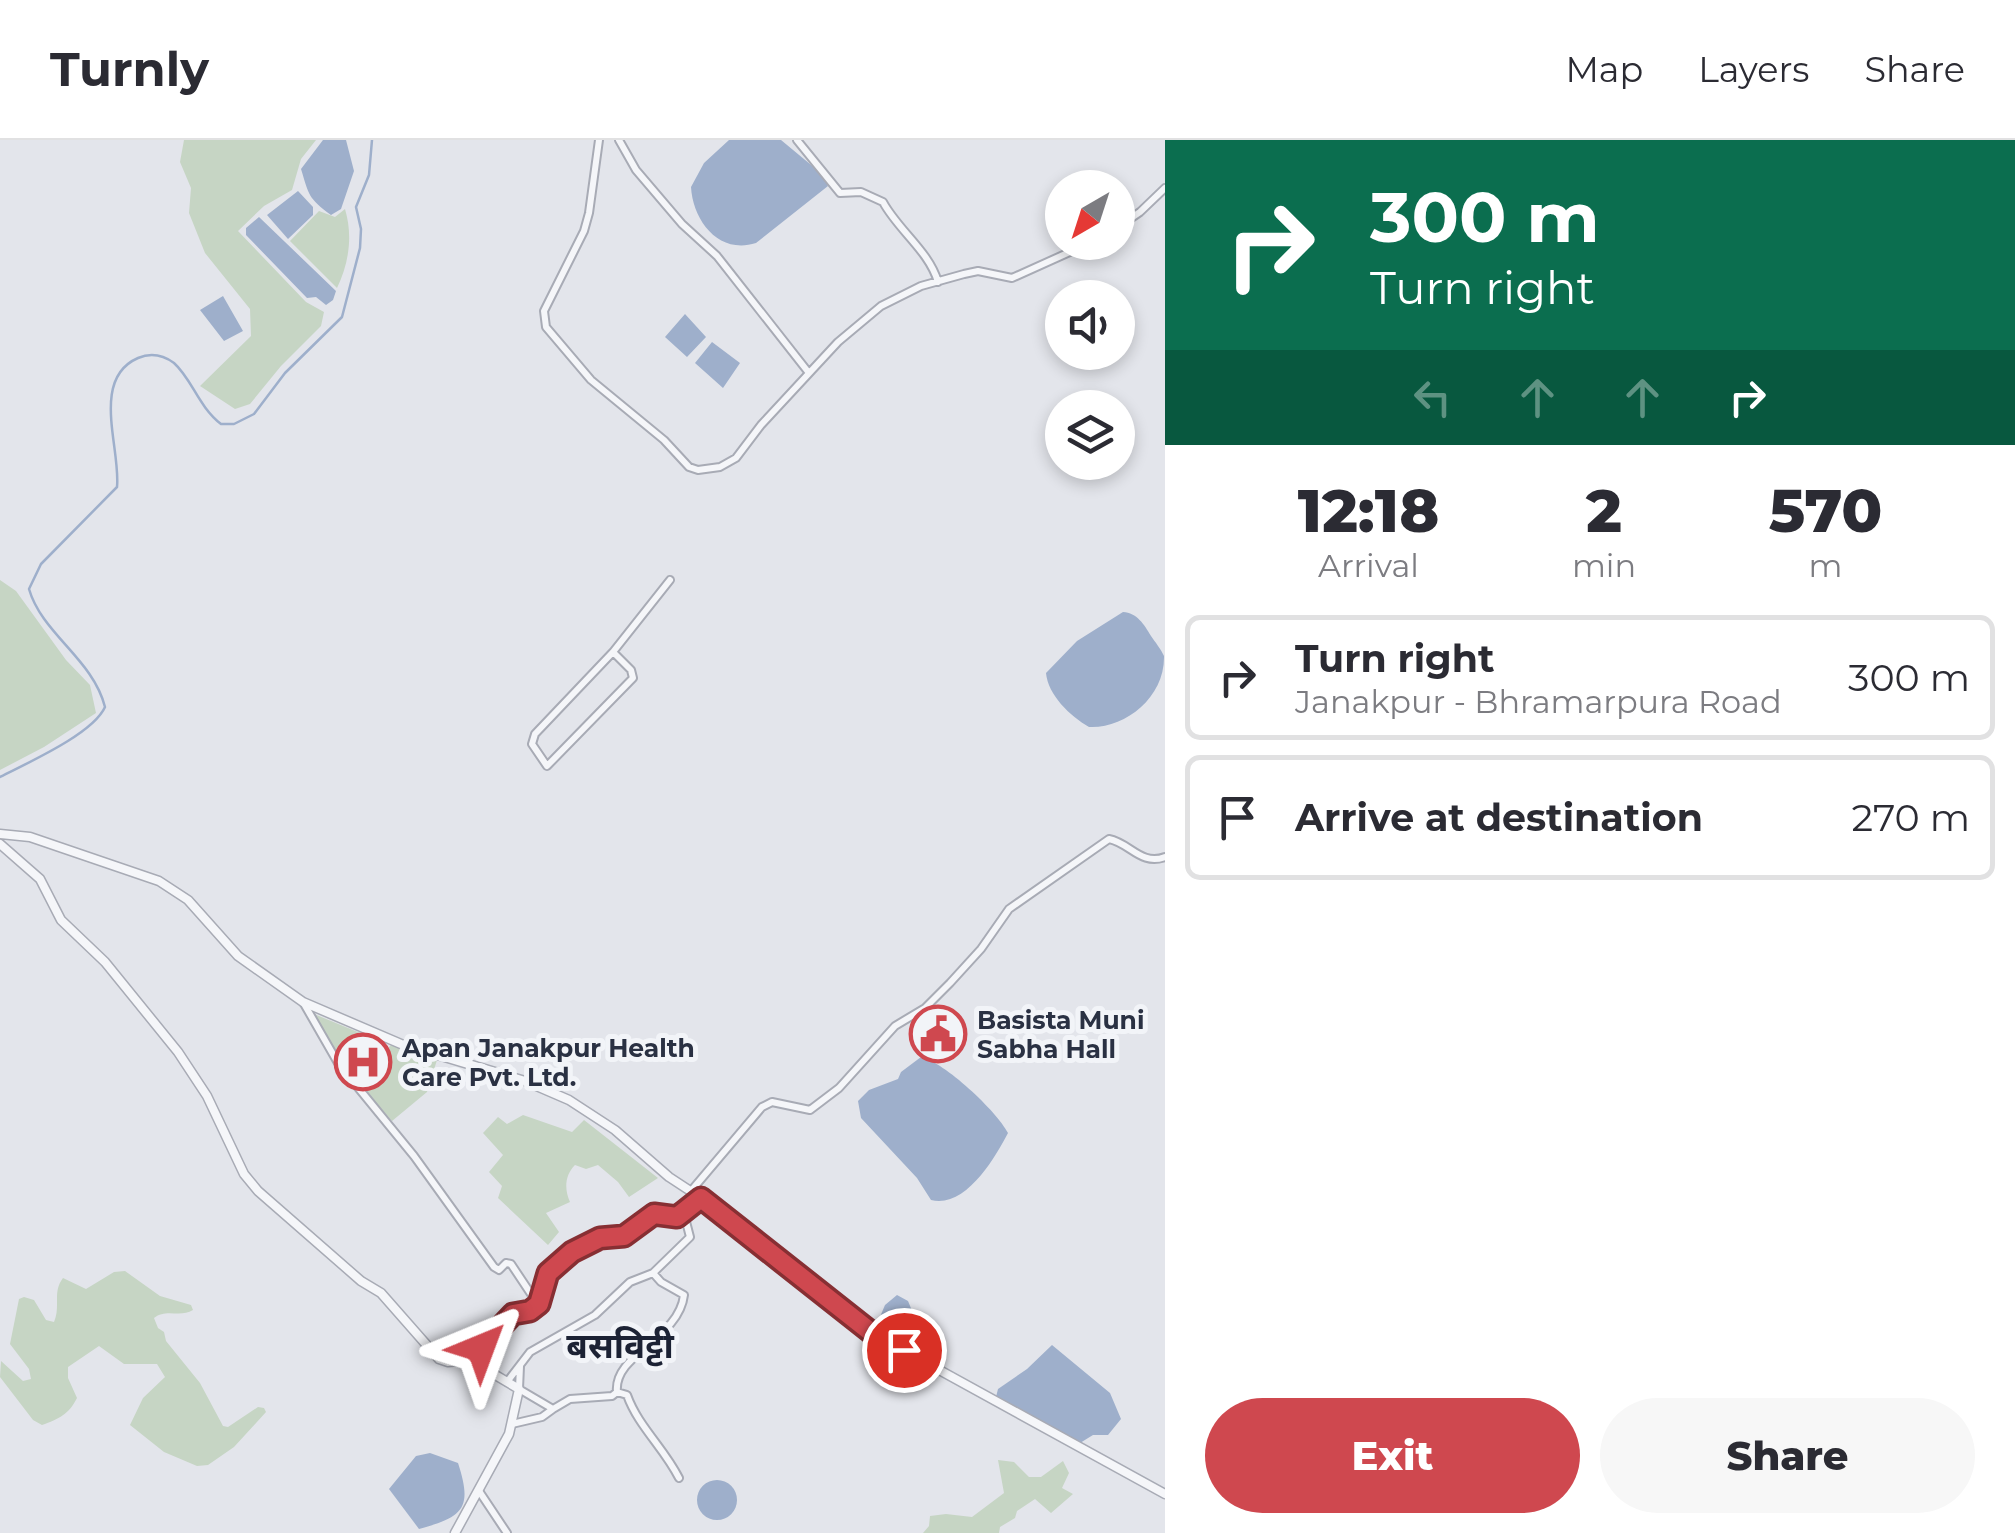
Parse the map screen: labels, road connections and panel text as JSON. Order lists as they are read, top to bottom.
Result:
{
  "districts": ["बसविट्टी"],
  "places": {
    "public building": ["Basista Muni Sabha Hall"],
    "hospital": ["Apan Janakpur Health Care Pvt. Ltd."]
  },
  "north": "bottom left",
  "page": {
    "header": "Turnly",
    "nav": ["Map", "Layers", "Share"],
    "turn": ["300 m", "Turn right"],
    "eta": [
      "12:18",
      "Arrival",
      "2",
      "min",
      "570",
      "m"
    ],
    "list": [
      {
        "name": "Turn right",
        "note": "Janakpur - Bhramarpura Road",
        "value": "300 m"
      },
      {
        "name": "Arrive at destination",
        "value": "270 m"
      }
    ],
    "buttons": ["Exit", "Share"]
  }
}
